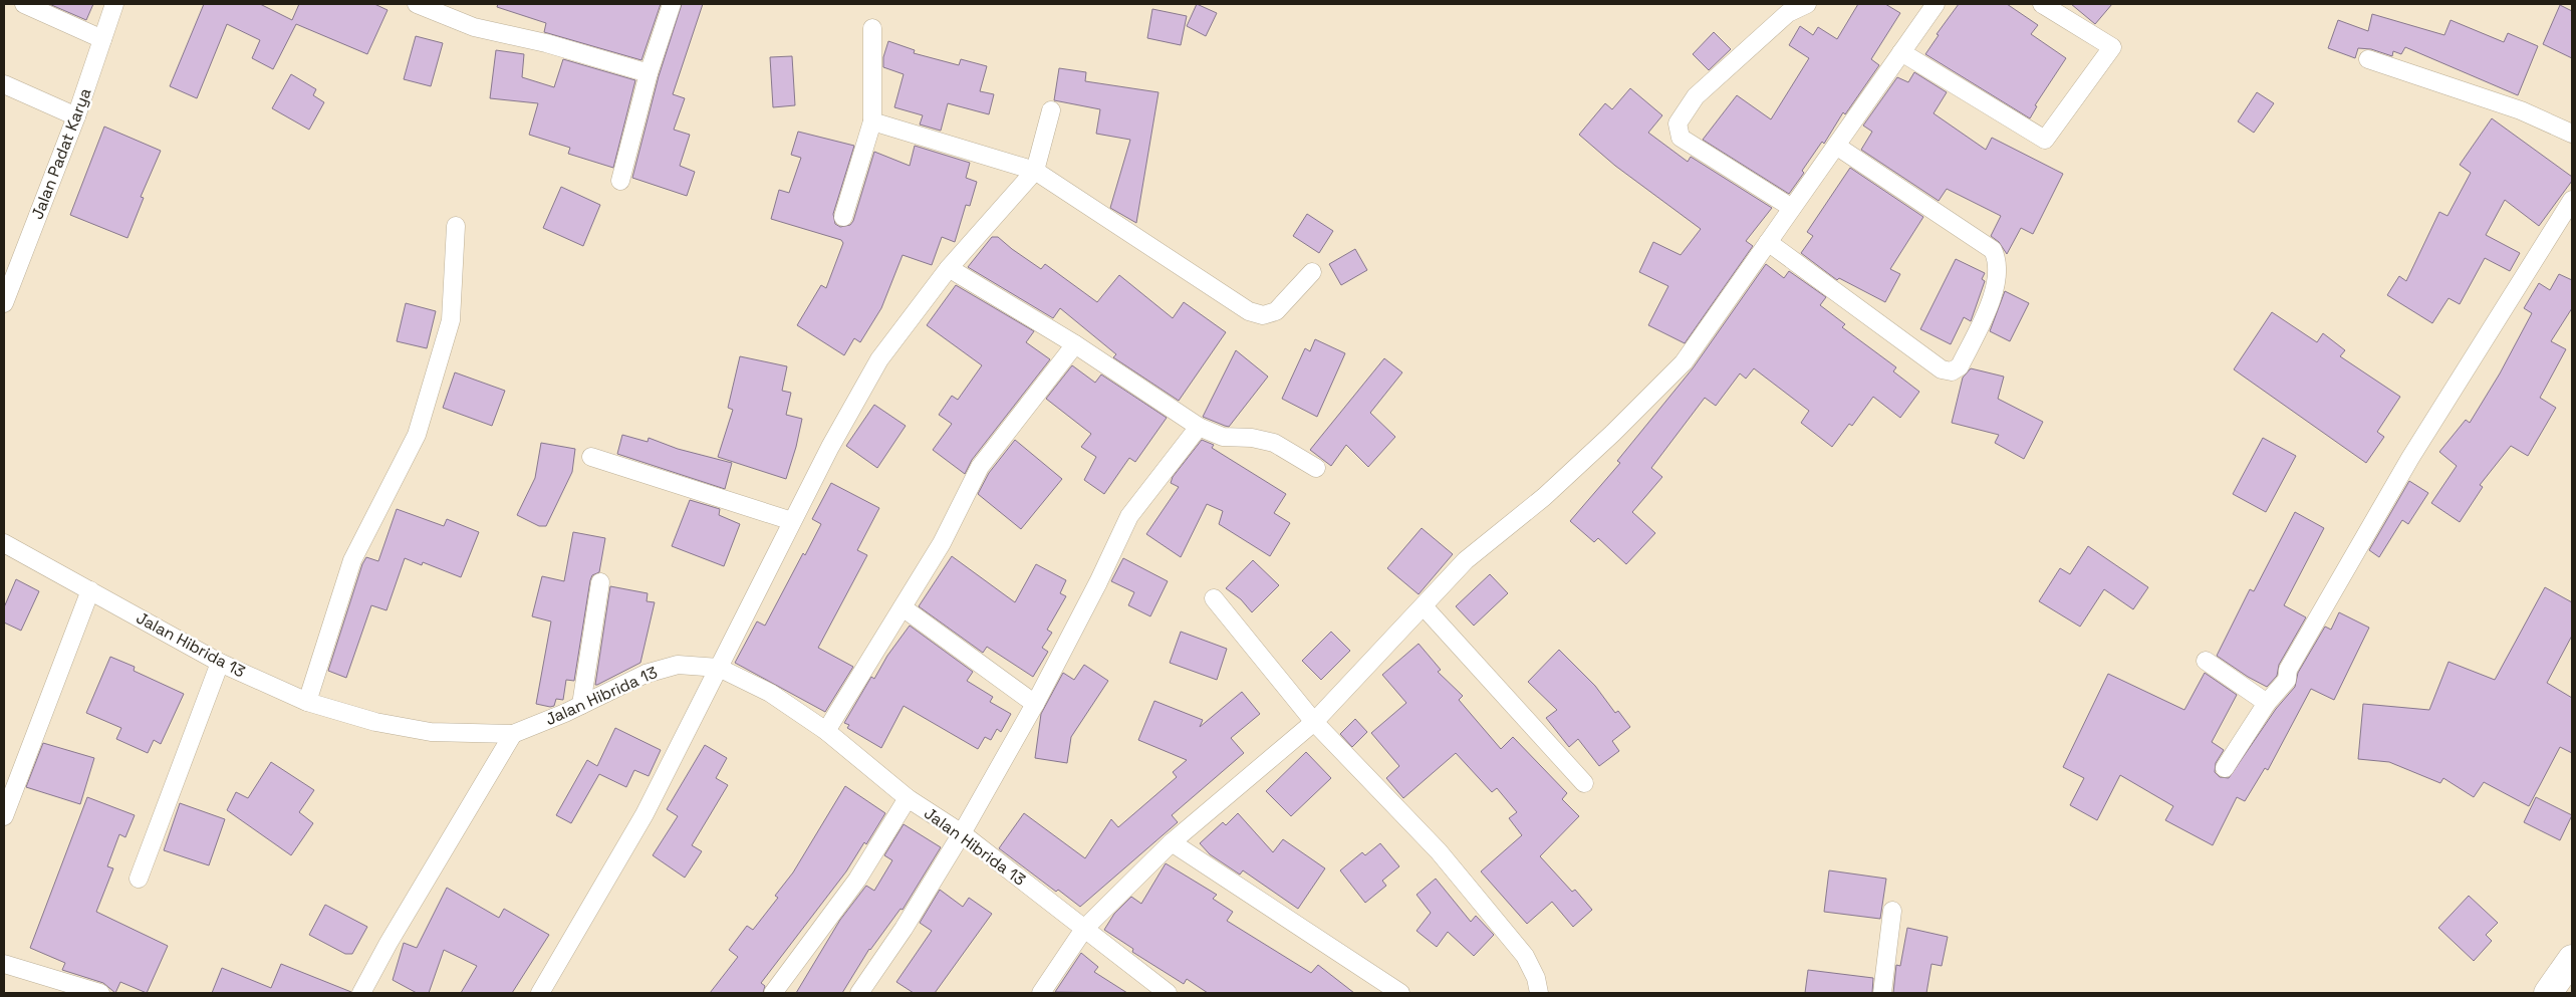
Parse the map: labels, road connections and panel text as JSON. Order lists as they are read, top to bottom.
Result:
{
  "streets": {
    "street": ["Jalan Padat Karya", "Jalan Hibrida 13"]
  }
}
